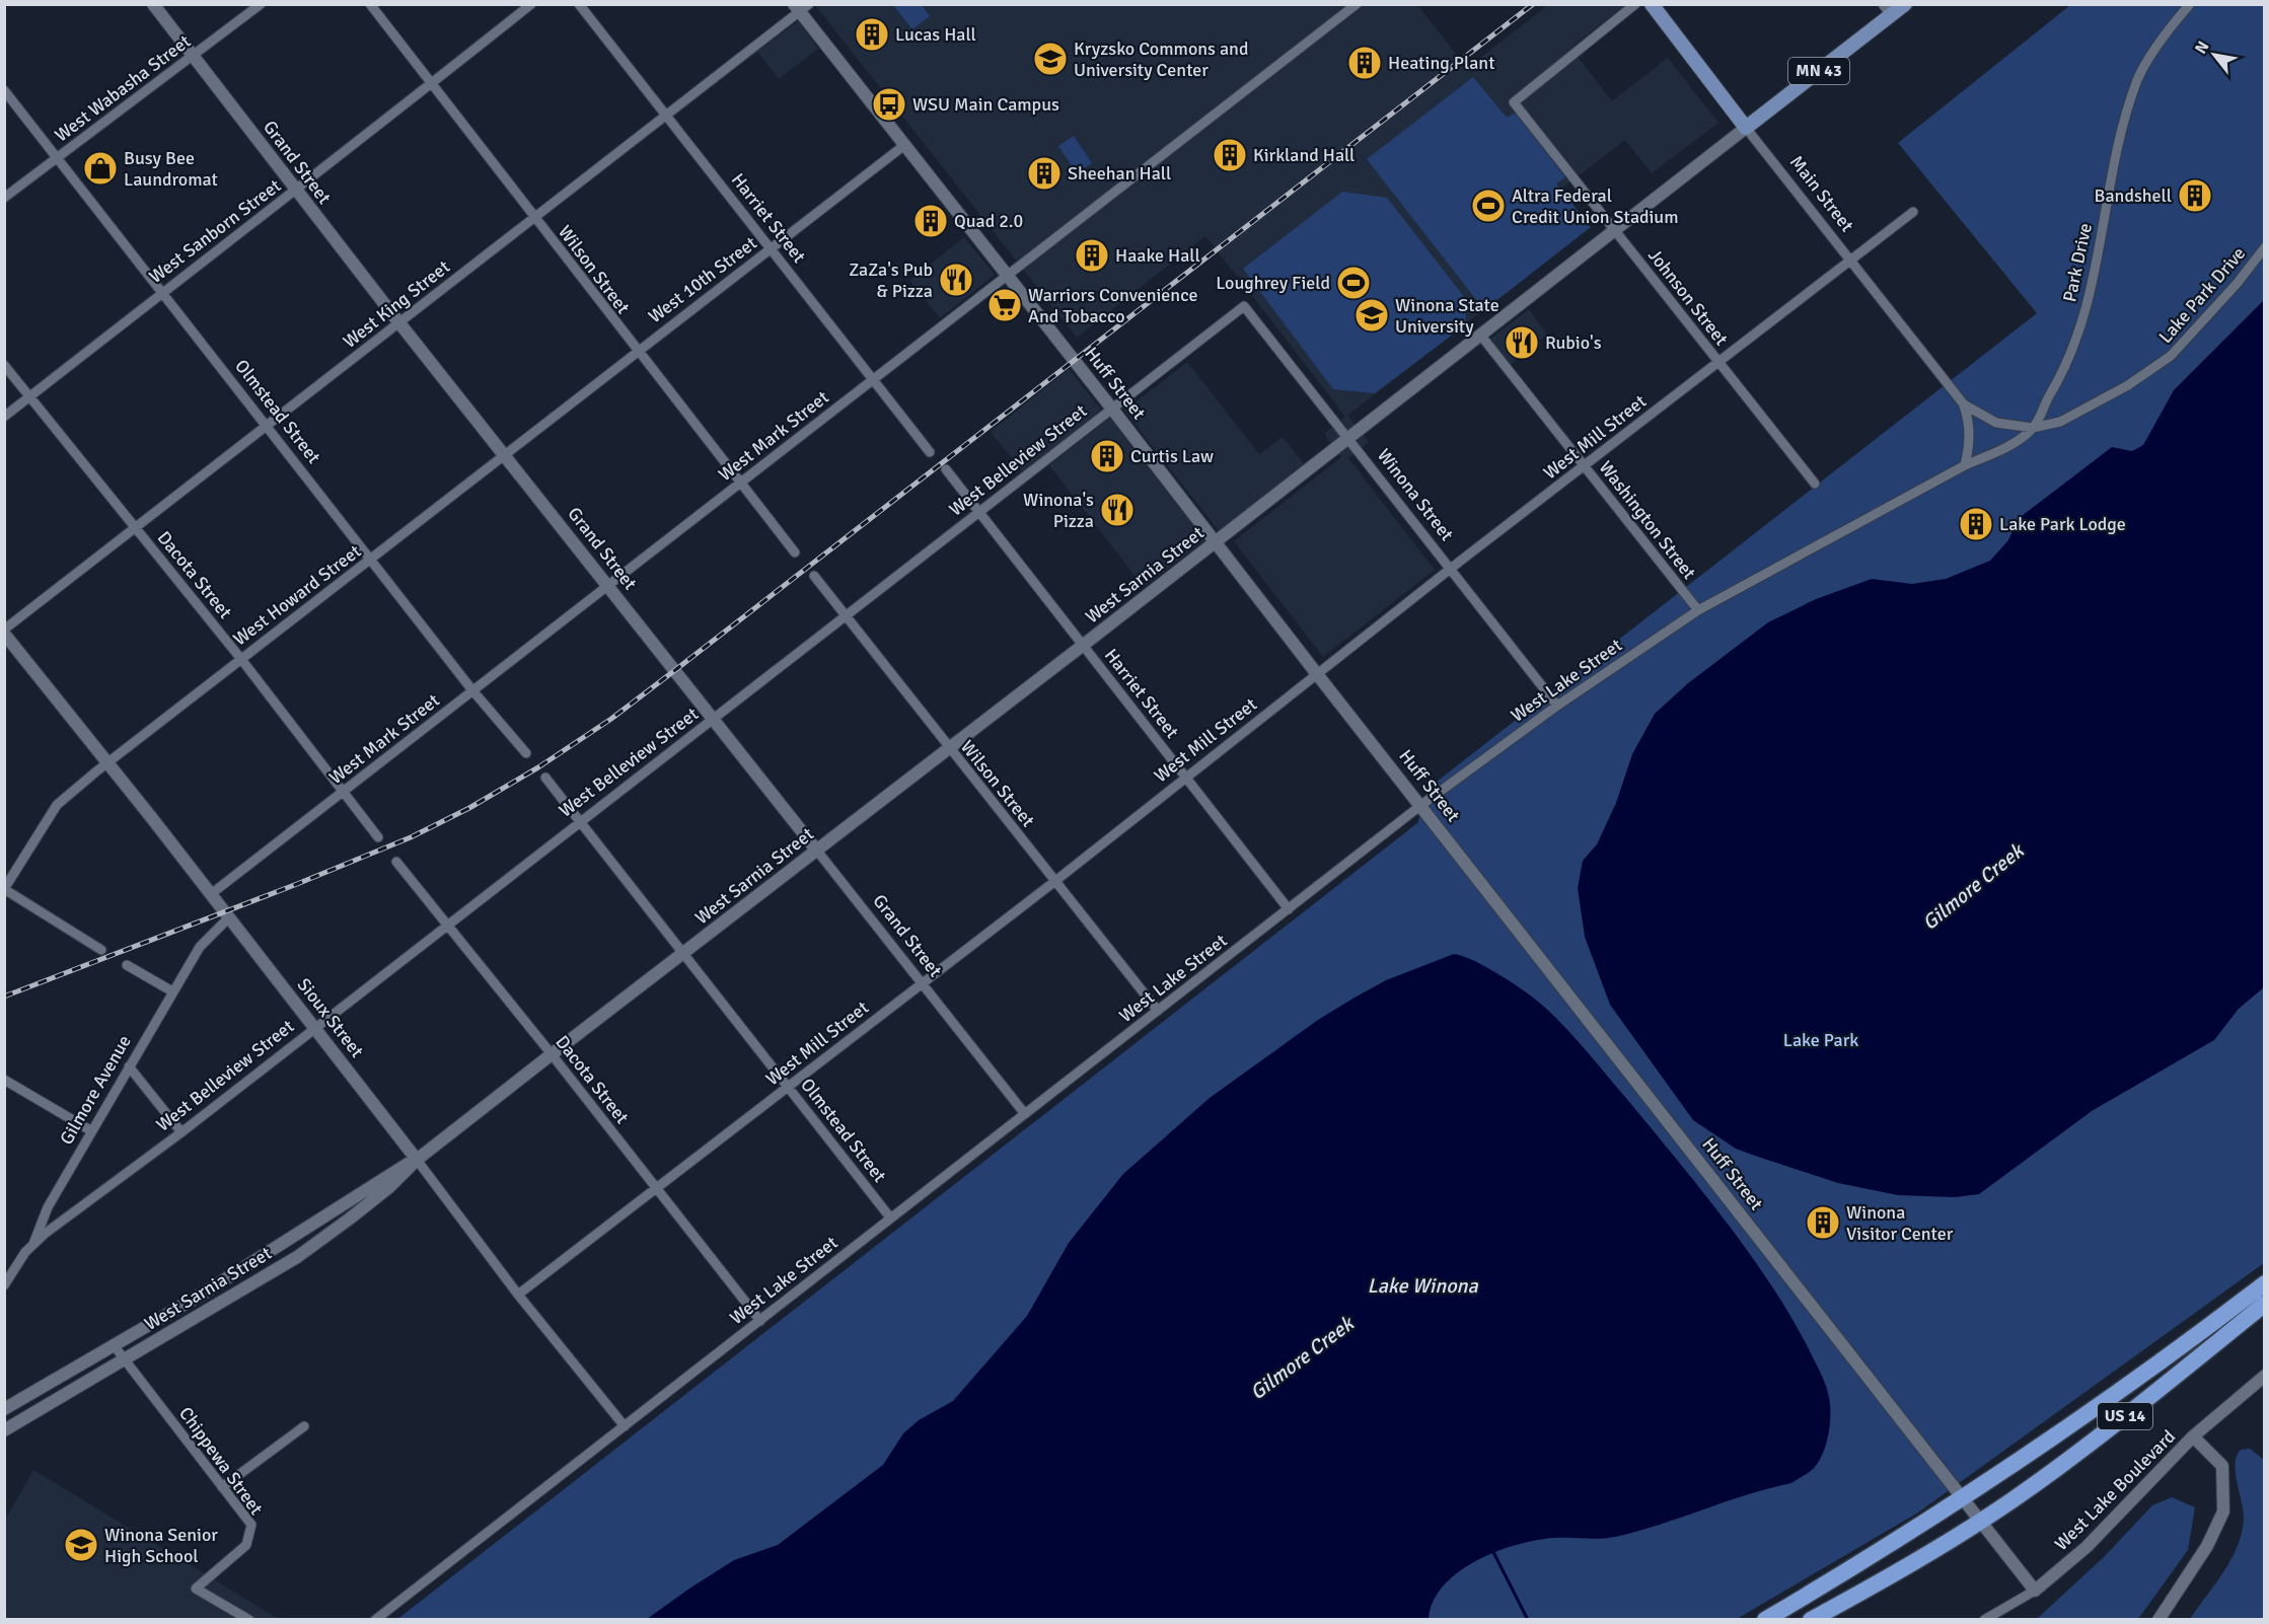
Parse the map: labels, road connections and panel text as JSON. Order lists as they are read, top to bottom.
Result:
{
  "streets": {
    "highway": ["US 14"],
    "main road": ["MN 43", "Main Street", "West Sarnia Street"],
    "street": [
      "West Wabasha Street",
      "Grand Street",
      "Harriet Street",
      "West Sanborn Street",
      "Park Drive",
      "Wilson Street",
      "West 10th Street",
      "Lake Park Drive",
      "Johnson Street",
      "West King Street",
      "Huff Street",
      "Olmstead Street",
      "West Mark Street",
      "West Mill Street",
      "West Belleview Street",
      "Winona Street",
      "Washington Street",
      "Dacota Street",
      "West Howard Street",
      "West Lake Street",
      "Sioux Street",
      "Gilmore Avenue",
      "Chippewa Street",
      "West Lake Boulevard"
    ]
  },
  "crossings": [
    ["MN 43", "West Sarnia Street"],
    ["West Wabasha Street", "Grand Street"],
    ["West Wabasha Street", "Olmstead Street"],
    ["Grand Street", "West Sanborn Street"],
    ["Grand Street", "West King Street"],
    ["Grand Street", "West Mark Street"],
    ["Grand Street", "West Mill Street"],
    ["Grand Street", "West Belleview Street"],
    ["Grand Street", "West Sarnia Street"],
    ["Grand Street", "West Howard Street"],
    ["Grand Street", "West Lake Street"],
    ["Main Street", "Park Drive"],
    ["Main Street", "Lake Park Drive"],
    ["Main Street", "West Mill Street"],
    ["Main Street", "West Sarnia Street"],
    ["Main Street", "West Lake Street"],
    ["Harriet Street", "West 10th Street"],
    ["Harriet Street", "West King Street"],
    ["Harriet Street", "West Mark Street"],
    ["Harriet Street", "West Mill Street"],
    ["Harriet Street", "West Belleview Street"],
    ["Harriet Street", "West Sarnia Street"],
    ["Harriet Street", "West Lake Street"],
    ["West Sanborn Street", "Wilson Street"],
    ["West Sanborn Street", "Olmstead Street"],
    ["West Sanborn Street", "Dacota Street"],
    ["Park Drive", "Lake Park Drive"],
    ["Park Drive", "West Lake Street"],
    ["Wilson Street", "West 10th Street"],
    ["Wilson Street", "West King Street"],
    ["Wilson Street", "West Mark Street"],
    ["Wilson Street", "West Mill Street"],
    ["Wilson Street", "West Belleview Street"],
    ["Wilson Street", "West Sarnia Street"],
    ["Wilson Street", "West Howard Street"],
    ["Wilson Street", "West Lake Street"],
    ["West 10th Street", "Huff Street"],
    ["West 10th Street", "West Howard Street"],
    ["Lake Park Drive", "West Lake Street"],
    ["Johnson Street", "West Mill Street"],
    ["Johnson Street", "West Sarnia Street"],
    ["West King Street", "Huff Street"],
    ["West King Street", "Olmstead Street"],
    ["West King Street", "Dacota Street"],
    ["Huff Street", "West Mark Street"],
    ["Huff Street", "West Mill Street"],
    ["Huff Street", "West Belleview Street"],
    ["Huff Street", "West Sarnia Street"],
    ["Huff Street", "West Lake Street"],
    ["Huff Street", "US 14"],
    ["Huff Street", "West Lake Boulevard"],
    ["Olmstead Street", "West Mark Street"],
    ["Olmstead Street", "West Mill Street"],
    ["Olmstead Street", "West Belleview Street"],
    ["Olmstead Street", "West Sarnia Street"],
    ["Olmstead Street", "West Howard Street"],
    ["Olmstead Street", "West Lake Street"],
    ["West Mark Street", "Dacota Street"],
    ["West Mark Street", "Sioux Street"],
    ["West Mill Street", "Winona Street"],
    ["West Mill Street", "Washington Street"],
    ["West Mill Street", "Dacota Street"],
    ["West Mill Street", "Sioux Street"],
    ["West Belleview Street", "Winona Street"],
    ["West Belleview Street", "Dacota Street"],
    ["West Belleview Street", "Sioux Street"],
    ["West Belleview Street", "Gilmore Avenue"],
    ["Winona Street", "West Sarnia Street"],
    ["Winona Street", "West Lake Street"],
    ["Washington Street", "West Sarnia Street"],
    ["Washington Street", "West Lake Street"],
    ["Dacota Street", "West Sarnia Street"],
    ["Dacota Street", "West Howard Street"],
    ["Dacota Street", "West Lake Street"],
    ["West Sarnia Street", "Sioux Street"],
    ["West Sarnia Street", "Chippewa Street"],
    ["West Howard Street", "Sioux Street"],
    ["West Lake Street", "Sioux Street"],
    ["Sioux Street", "Gilmore Avenue"]
  ],
  "water": ["Gilmore Creek", "Lake Winona"],
  "parks": ["Lake Park"],
  "places": {
    "building": [
      "Lucas Hall",
      "Heating Plant",
      "Kirkland Hall",
      "Sheehan Hall",
      "Bandshell",
      "Quad 2.0",
      "Haake Hall",
      "Curtis Law",
      "Lake Park Lodge",
      "Winona Visitor Center"
    ],
    "school or university": ["Kryzsko Commons and University Center", "Winona State University", "Winona Senior High School"],
    "bus stop": ["WSU Main Campus"],
    "shop": ["Busy Bee Laundromat"],
    "sports": ["Altra Federal Credit Union Stadium", "Loughrey Field"],
    "restaurant": ["ZaZa's Pub & Pizza", "Rubio's", "Winona's Pizza"],
    "supermarket": ["Warriors Convenience And Tobacco"]
  },
  "north": "top left"
}
